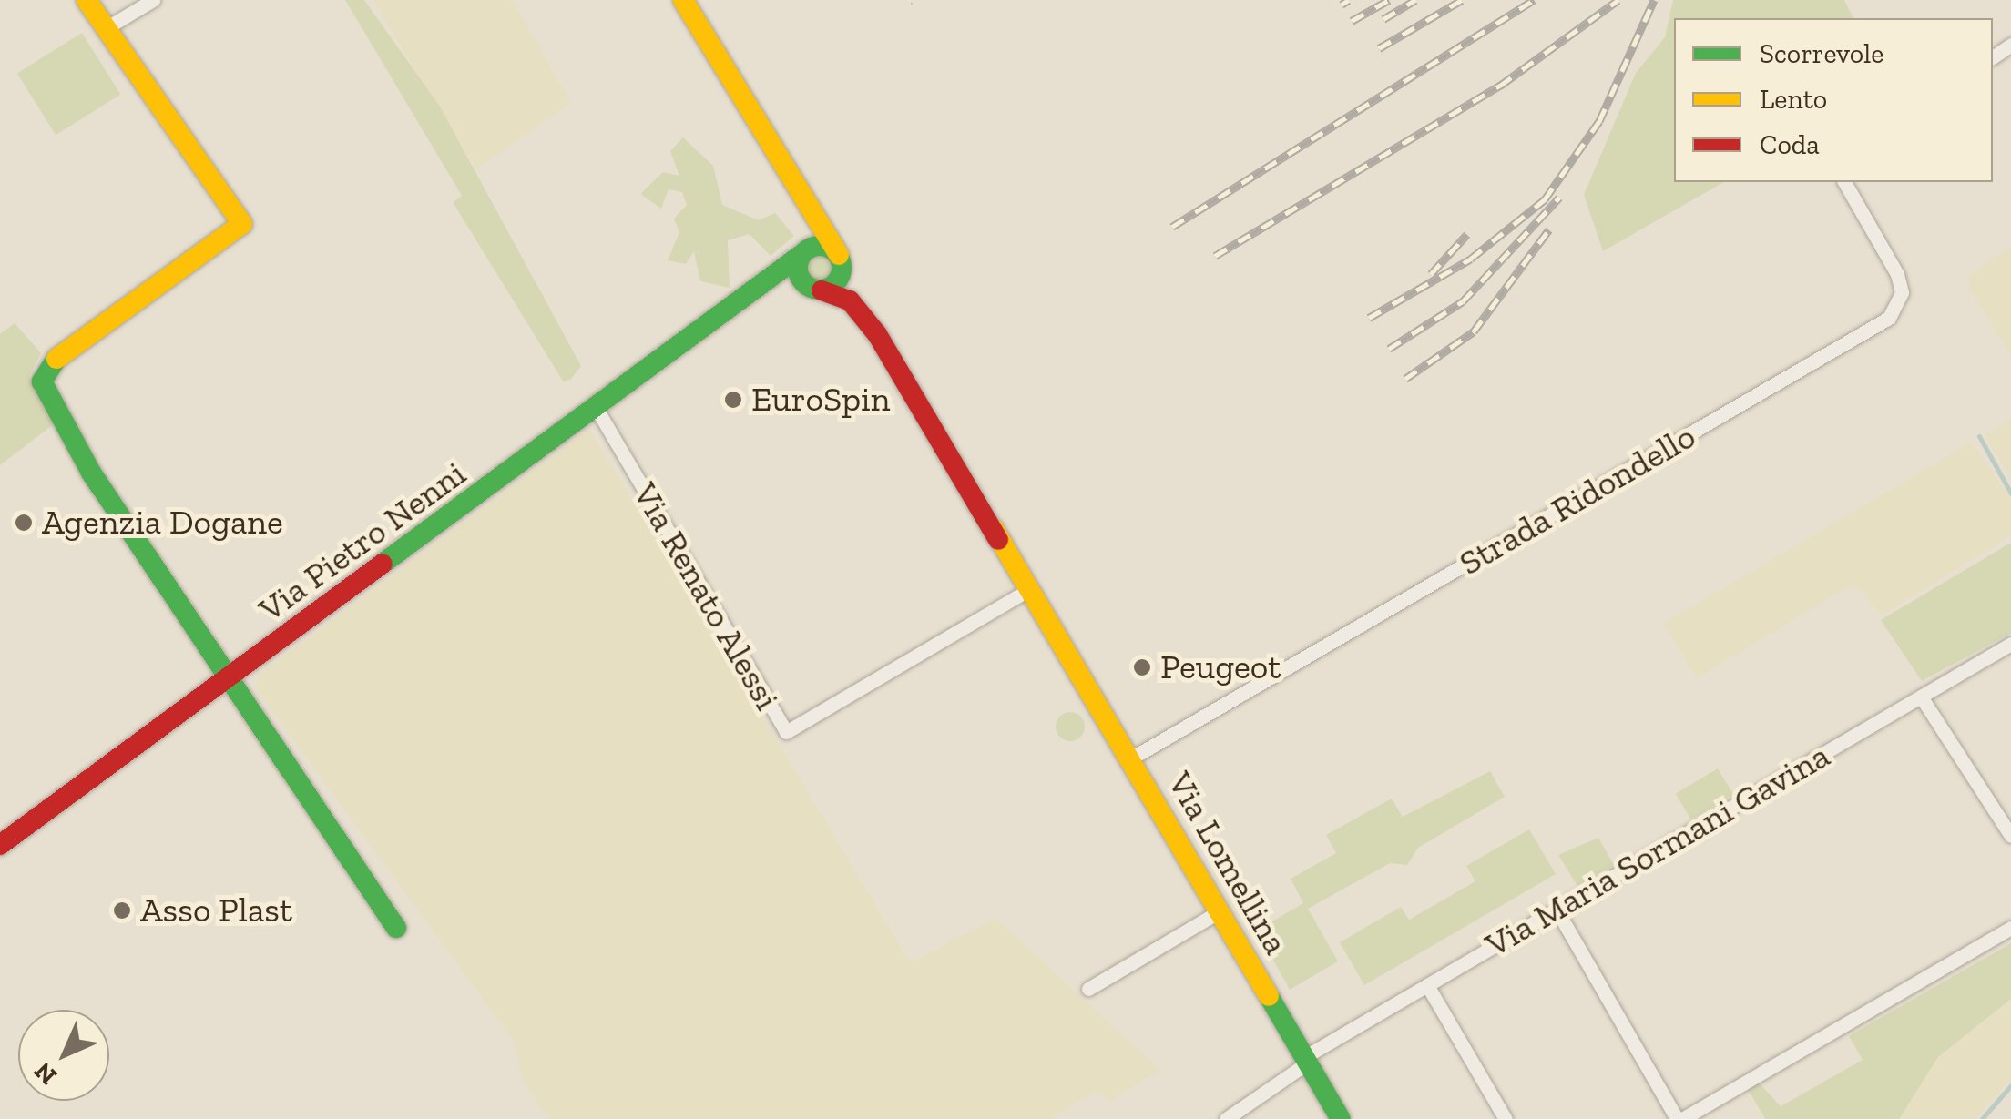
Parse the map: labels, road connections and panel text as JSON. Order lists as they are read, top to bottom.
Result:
{
  "streets": {
    "street": [
      "Strada Ridondello",
      "Via Pietro Nenni",
      "Via Renato Alessi",
      "Via Maria Sormani Gavina",
      "Via Lomellina"
    ]
  },
  "crossings": [
    ["Strada Ridondello", "Via Lomellina"],
    ["Via Pietro Nenni", "Via Renato Alessi"],
    ["Via Pietro Nenni", "Via Lomellina"],
    ["Via Renato Alessi", "Via Lomellina"],
    ["Via Maria Sormani Gavina", "Via Lomellina"]
  ],
  "places": [
    "EuroSpin",
    "Agenzia Dogane",
    "Peugeot",
    "Asso Plast"
  ],
  "legend": ["Scorrevole", "Lento", "Coda"],
  "north": "bottom left"
}
